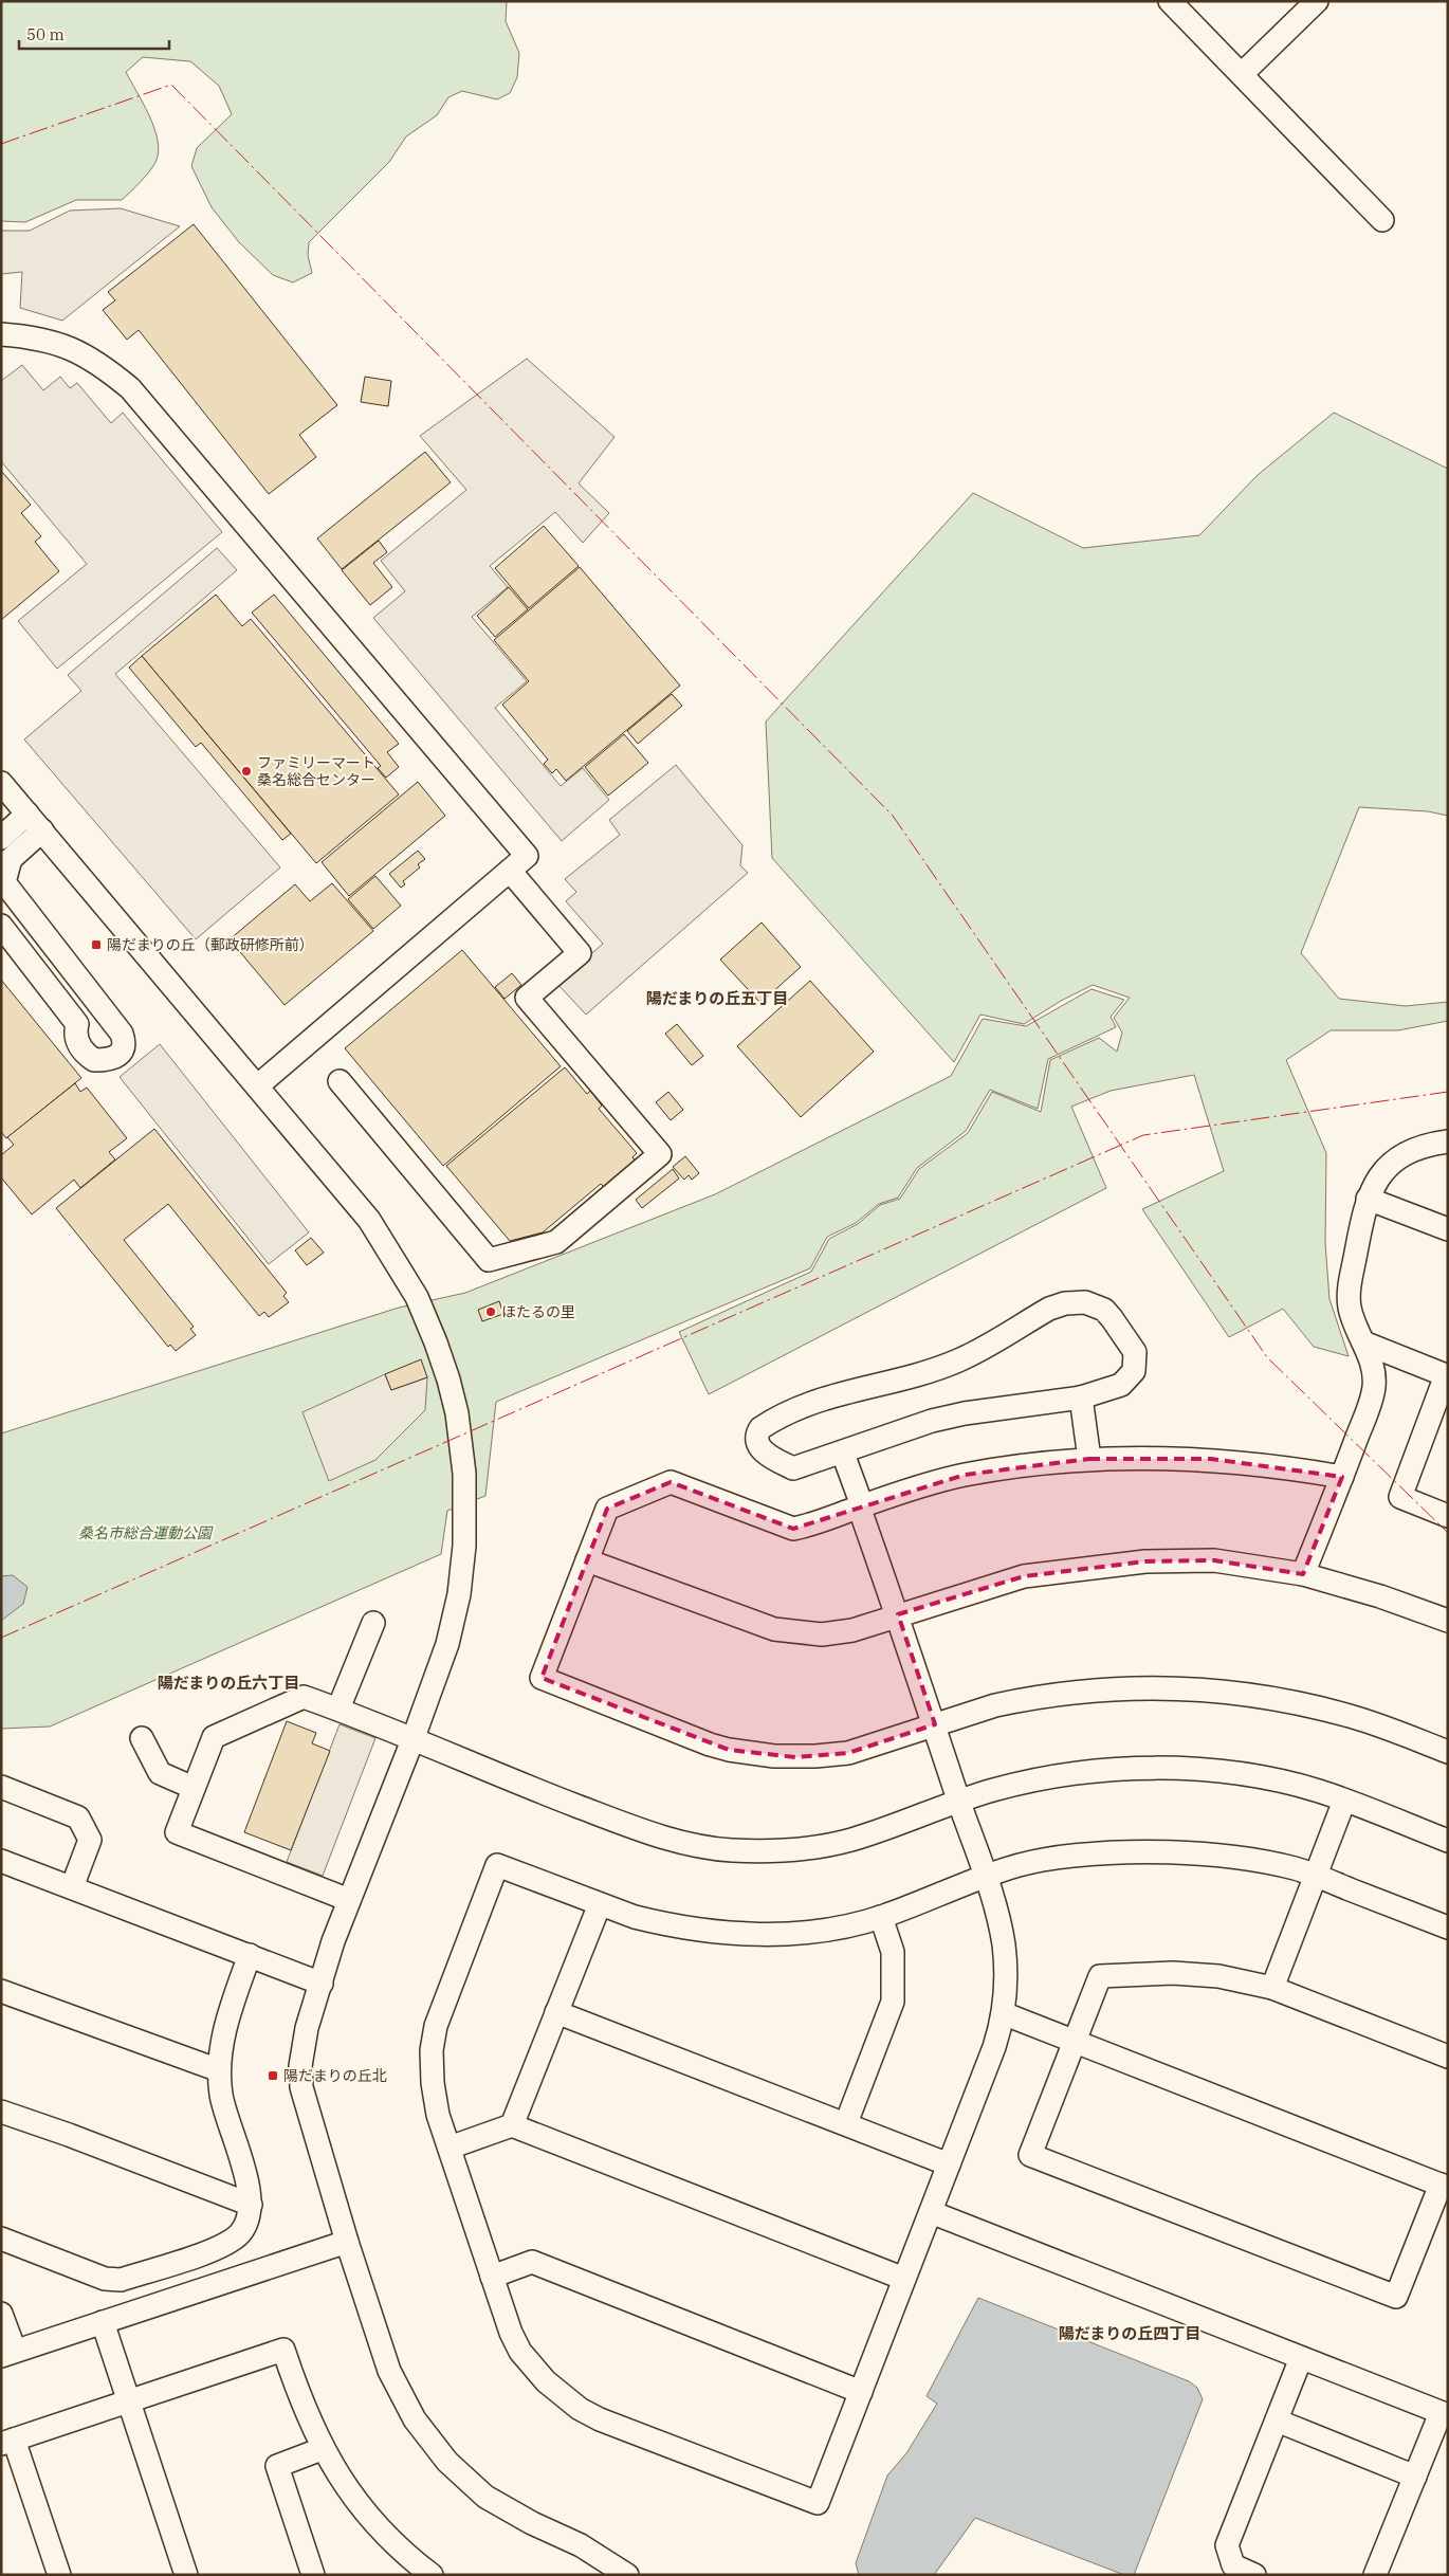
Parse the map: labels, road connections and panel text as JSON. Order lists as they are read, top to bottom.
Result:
{
  "districts": ["陽だまりの丘五丁目", "陽だまりの丘六丁目", "陽だまりの丘四丁目"],
  "parks": ["桑名市総合運動公園"],
  "places": {
    "other": ["ファミリーマート 桑名総合センター", "ほたるの里"],
    "transit": ["陽だまりの丘（郵政研修所前）", "陽だまりの丘北"]
  },
  "scale_bar": "50 m"
}
